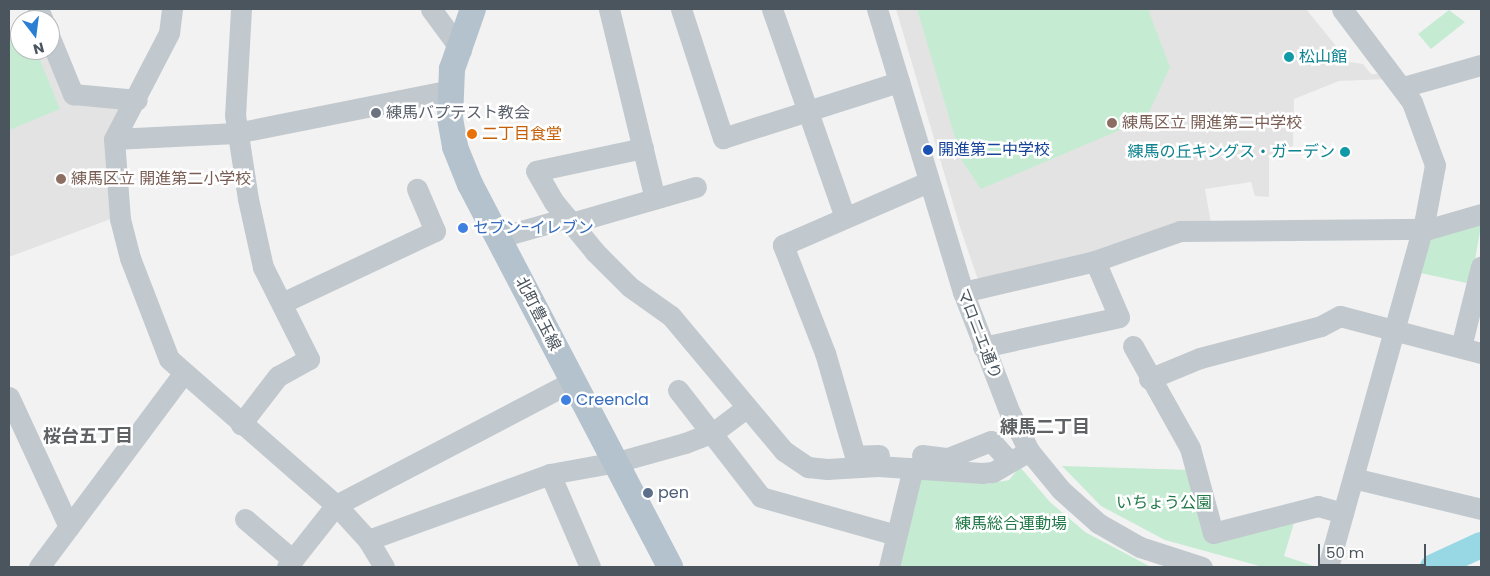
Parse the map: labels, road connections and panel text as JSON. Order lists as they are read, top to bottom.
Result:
{
  "streets": {
    "main road": ["北町豊玉線"],
    "street": ["マロニエ通り"]
  },
  "districts": ["練馬二丁目", "桜台五丁目"],
  "parks": ["いちょう公園", "練馬総合運動場"],
  "places": [
    "松山館",
    "練馬バプテスト教会",
    "練馬区立 開進第二中学校",
    "二丁目食堂",
    "開進第二中学校",
    "練馬の丘キングス・ガーデン",
    "練馬区立 開進第二小学校",
    "セブン-イレブン",
    "Creencla",
    "pen"
  ],
  "scale_bar": "50 m",
  "north": "bottom"
}
